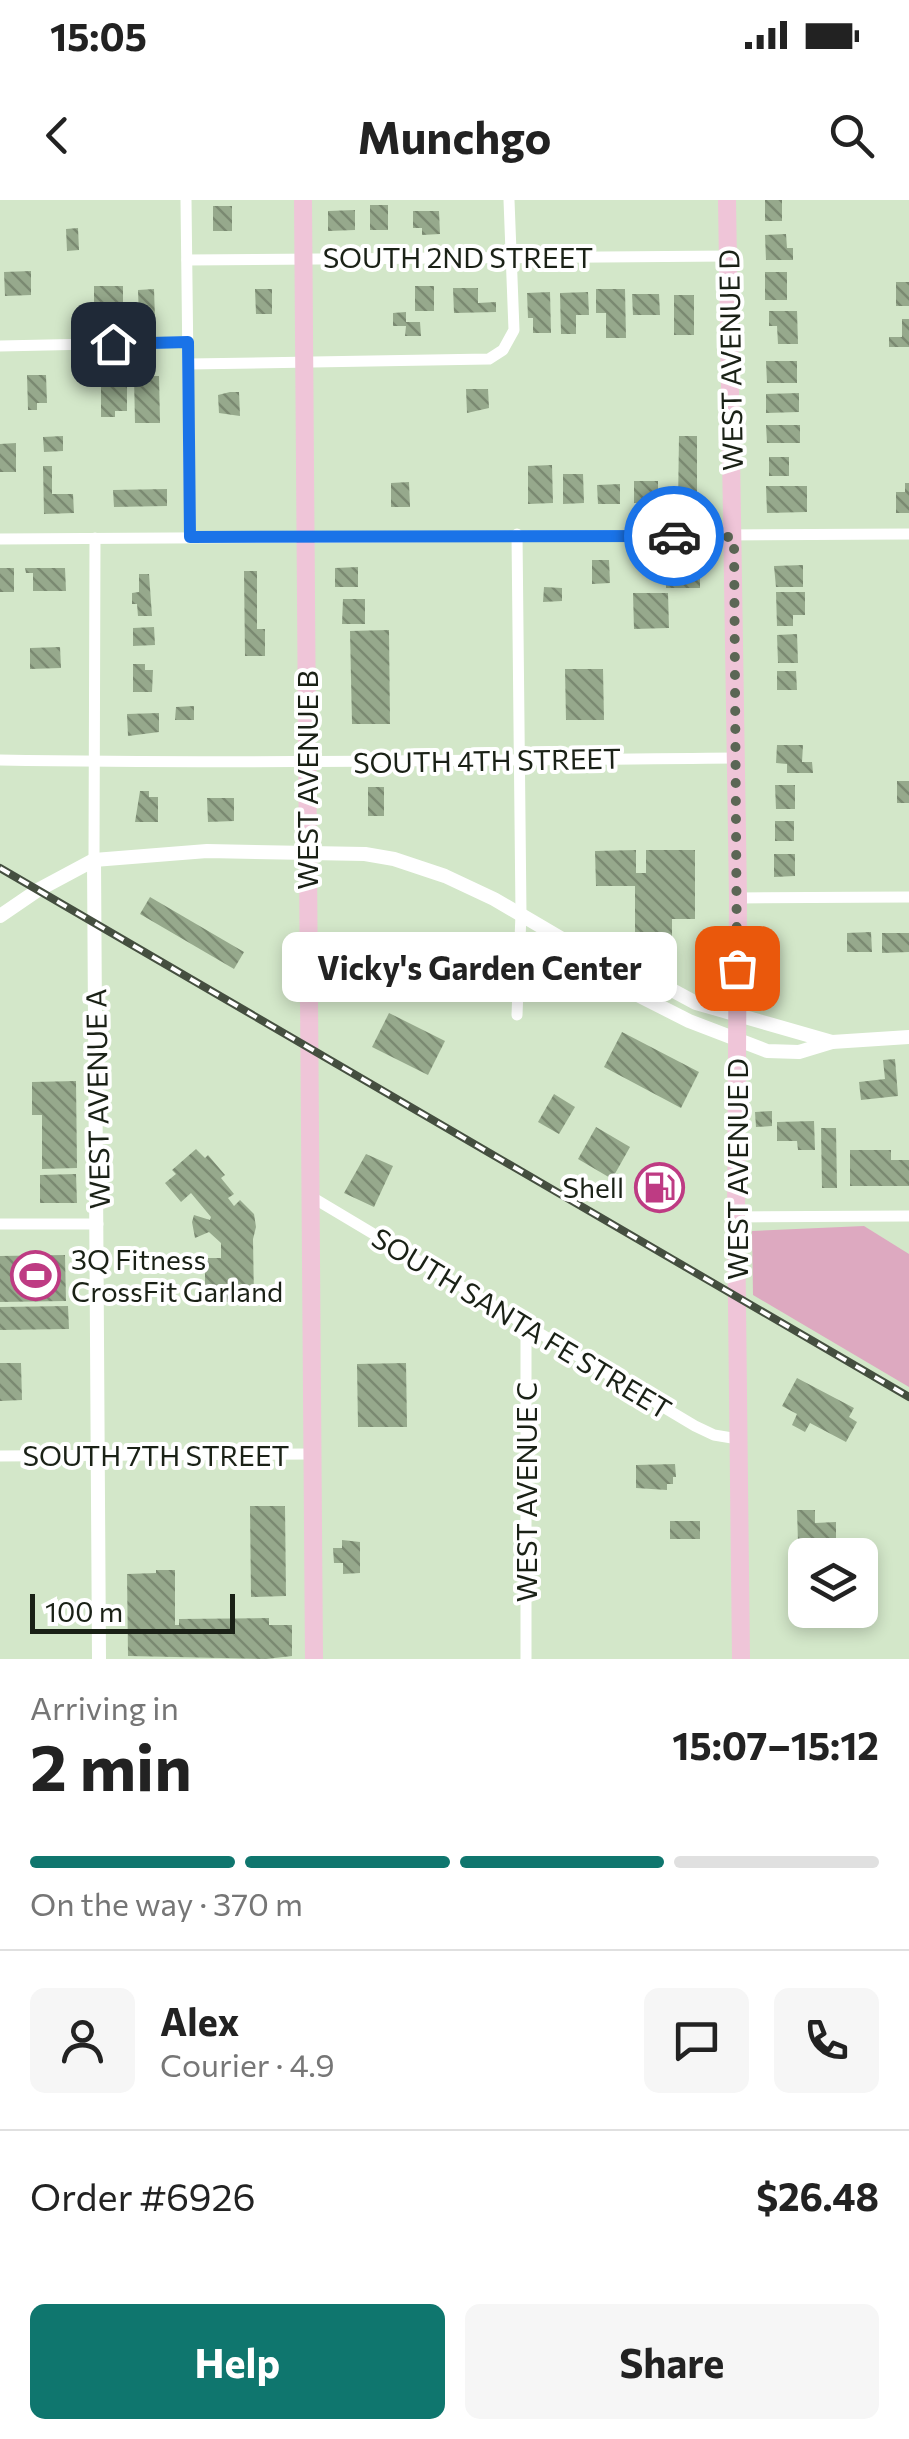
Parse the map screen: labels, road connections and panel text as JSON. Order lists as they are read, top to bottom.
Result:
{
  "streets": {
    "main road": ["WEST AVENUE D", "WEST AVENUE B"],
    "street": [
      "SOUTH 2ND STREET",
      "SOUTH 4TH STREET",
      "WEST AVENUE A",
      "SOUTH SANTA FE STREET",
      "SOUTH 7TH STREET",
      "WEST AVENUE C"
    ]
  },
  "crossings": [
    ["SOUTH 2ND STREET", "WEST AVENUE D"],
    ["SOUTH 2ND STREET", "WEST AVENUE B"],
    ["WEST AVENUE D", "SOUTH 4TH STREET"],
    ["WEST AVENUE D", "SOUTH SANTA FE STREET"],
    ["SOUTH 4TH STREET", "WEST AVENUE B"],
    ["SOUTH 4TH STREET", "WEST AVENUE A"],
    ["WEST AVENUE B", "SOUTH SANTA FE STREET"],
    ["WEST AVENUE B", "SOUTH 7TH STREET"],
    ["WEST AVENUE A", "SOUTH 7TH STREET"],
    ["SOUTH SANTA FE STREET", "WEST AVENUE C"]
  ],
  "places": {
    "other": ["Vicky's Garden Center"],
    "fuel station": ["Shell"],
    "sports": ["3Q Fitness CrossFit Garland"]
  },
  "scale_bar": "100 m",
  "page": {
    "status": "15:05",
    "header": "Munchgo",
    "bubble": "Vicky's Garden Center",
    "scale": "100 m",
    "heading": ["2 min", "Arriving in", "15:07–15:12"],
    "panel": [
      "Alex",
      "Courier · 4.9",
      "Order #6926",
      "$26.48"
    ],
    "bar": "On the way · 370 m",
    "buttons": ["Help", "Share"]
  }
}
